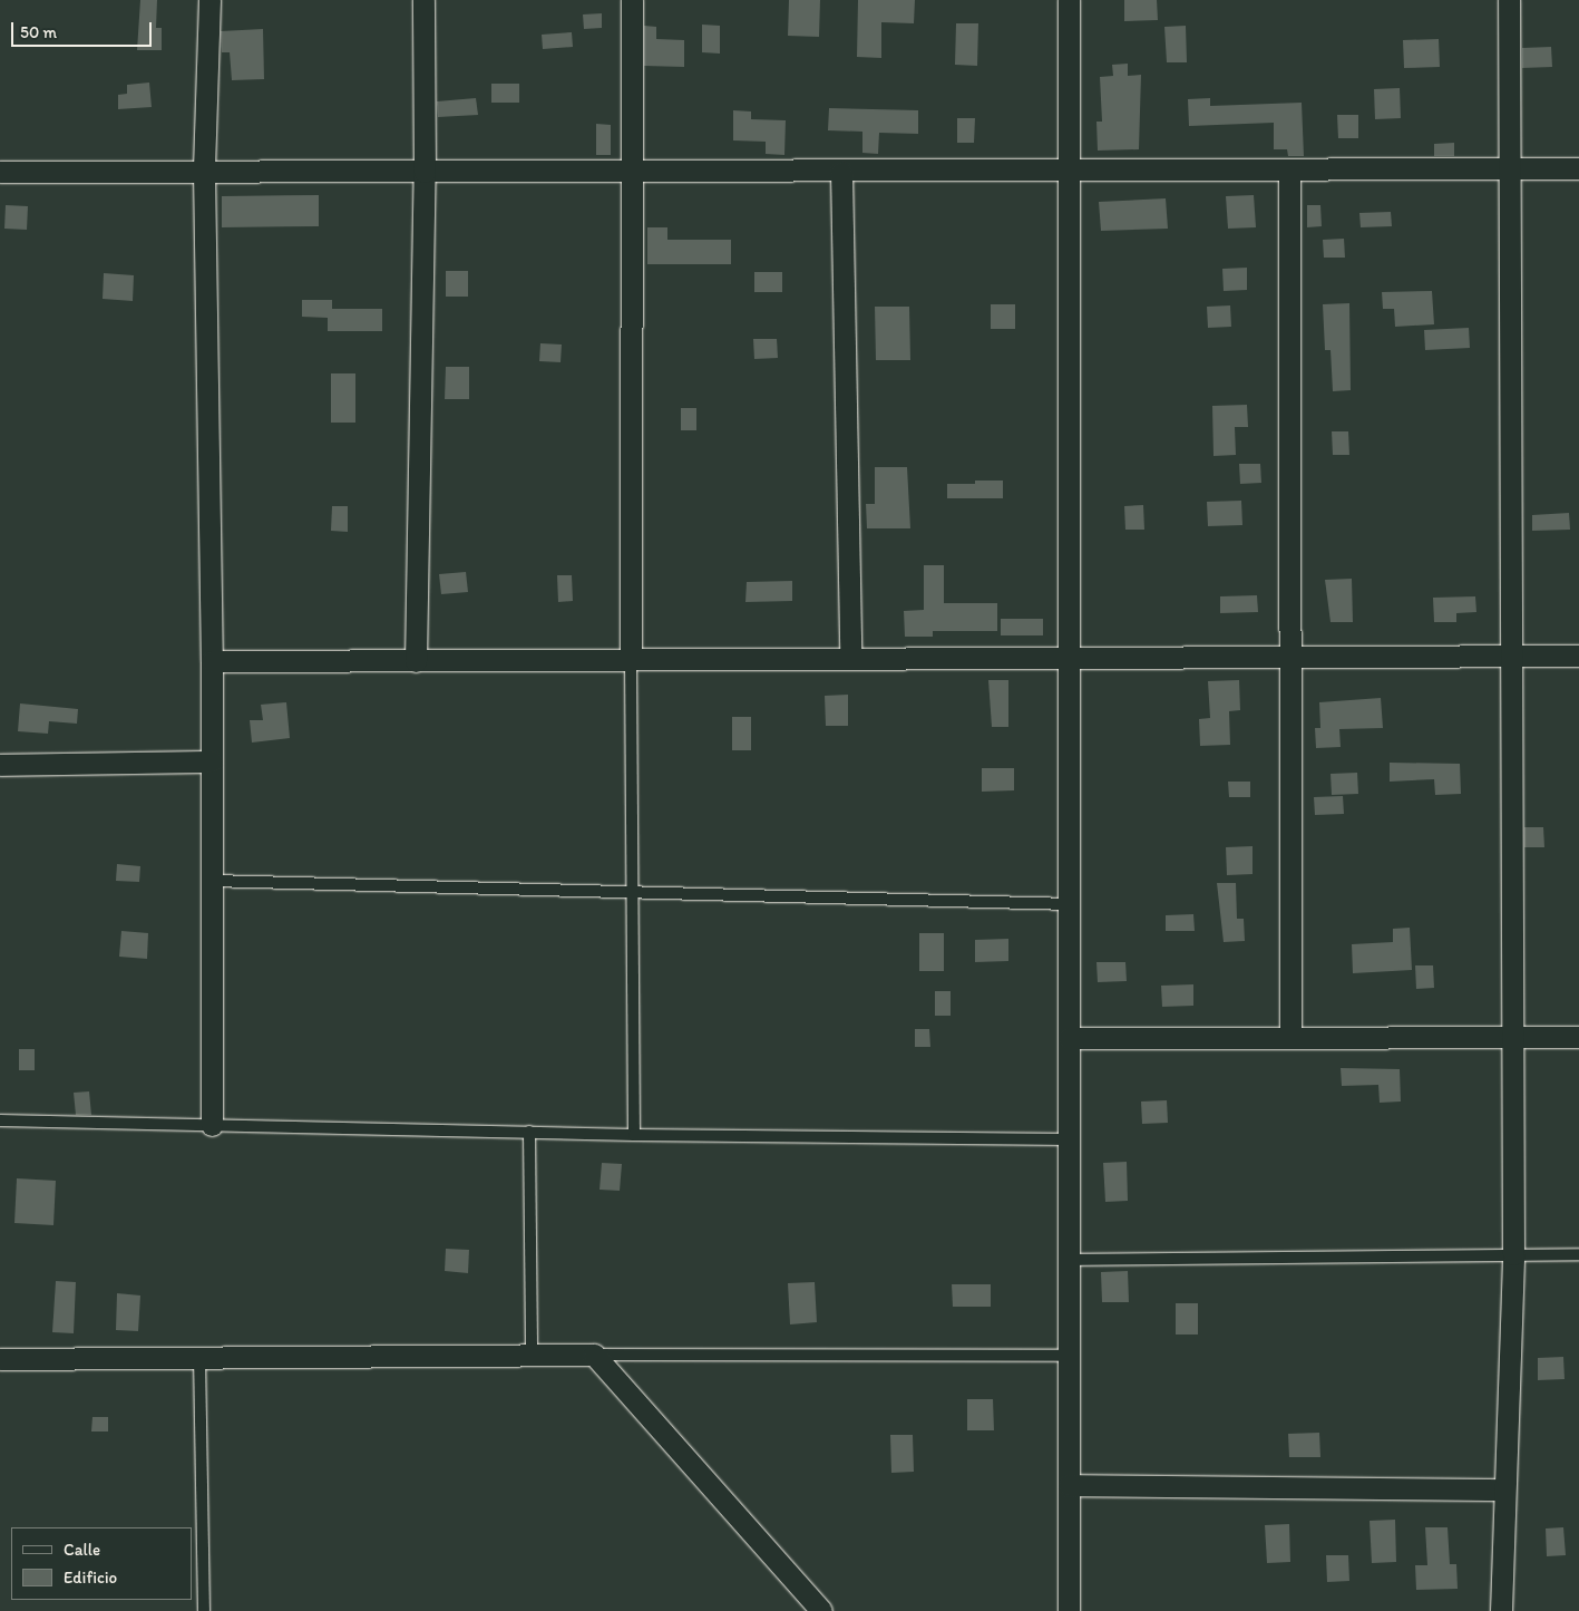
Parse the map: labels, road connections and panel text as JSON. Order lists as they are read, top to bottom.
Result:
{
  "legend": ["Calle", "Edificio"],
  "scale_bar": "50 m"
}
